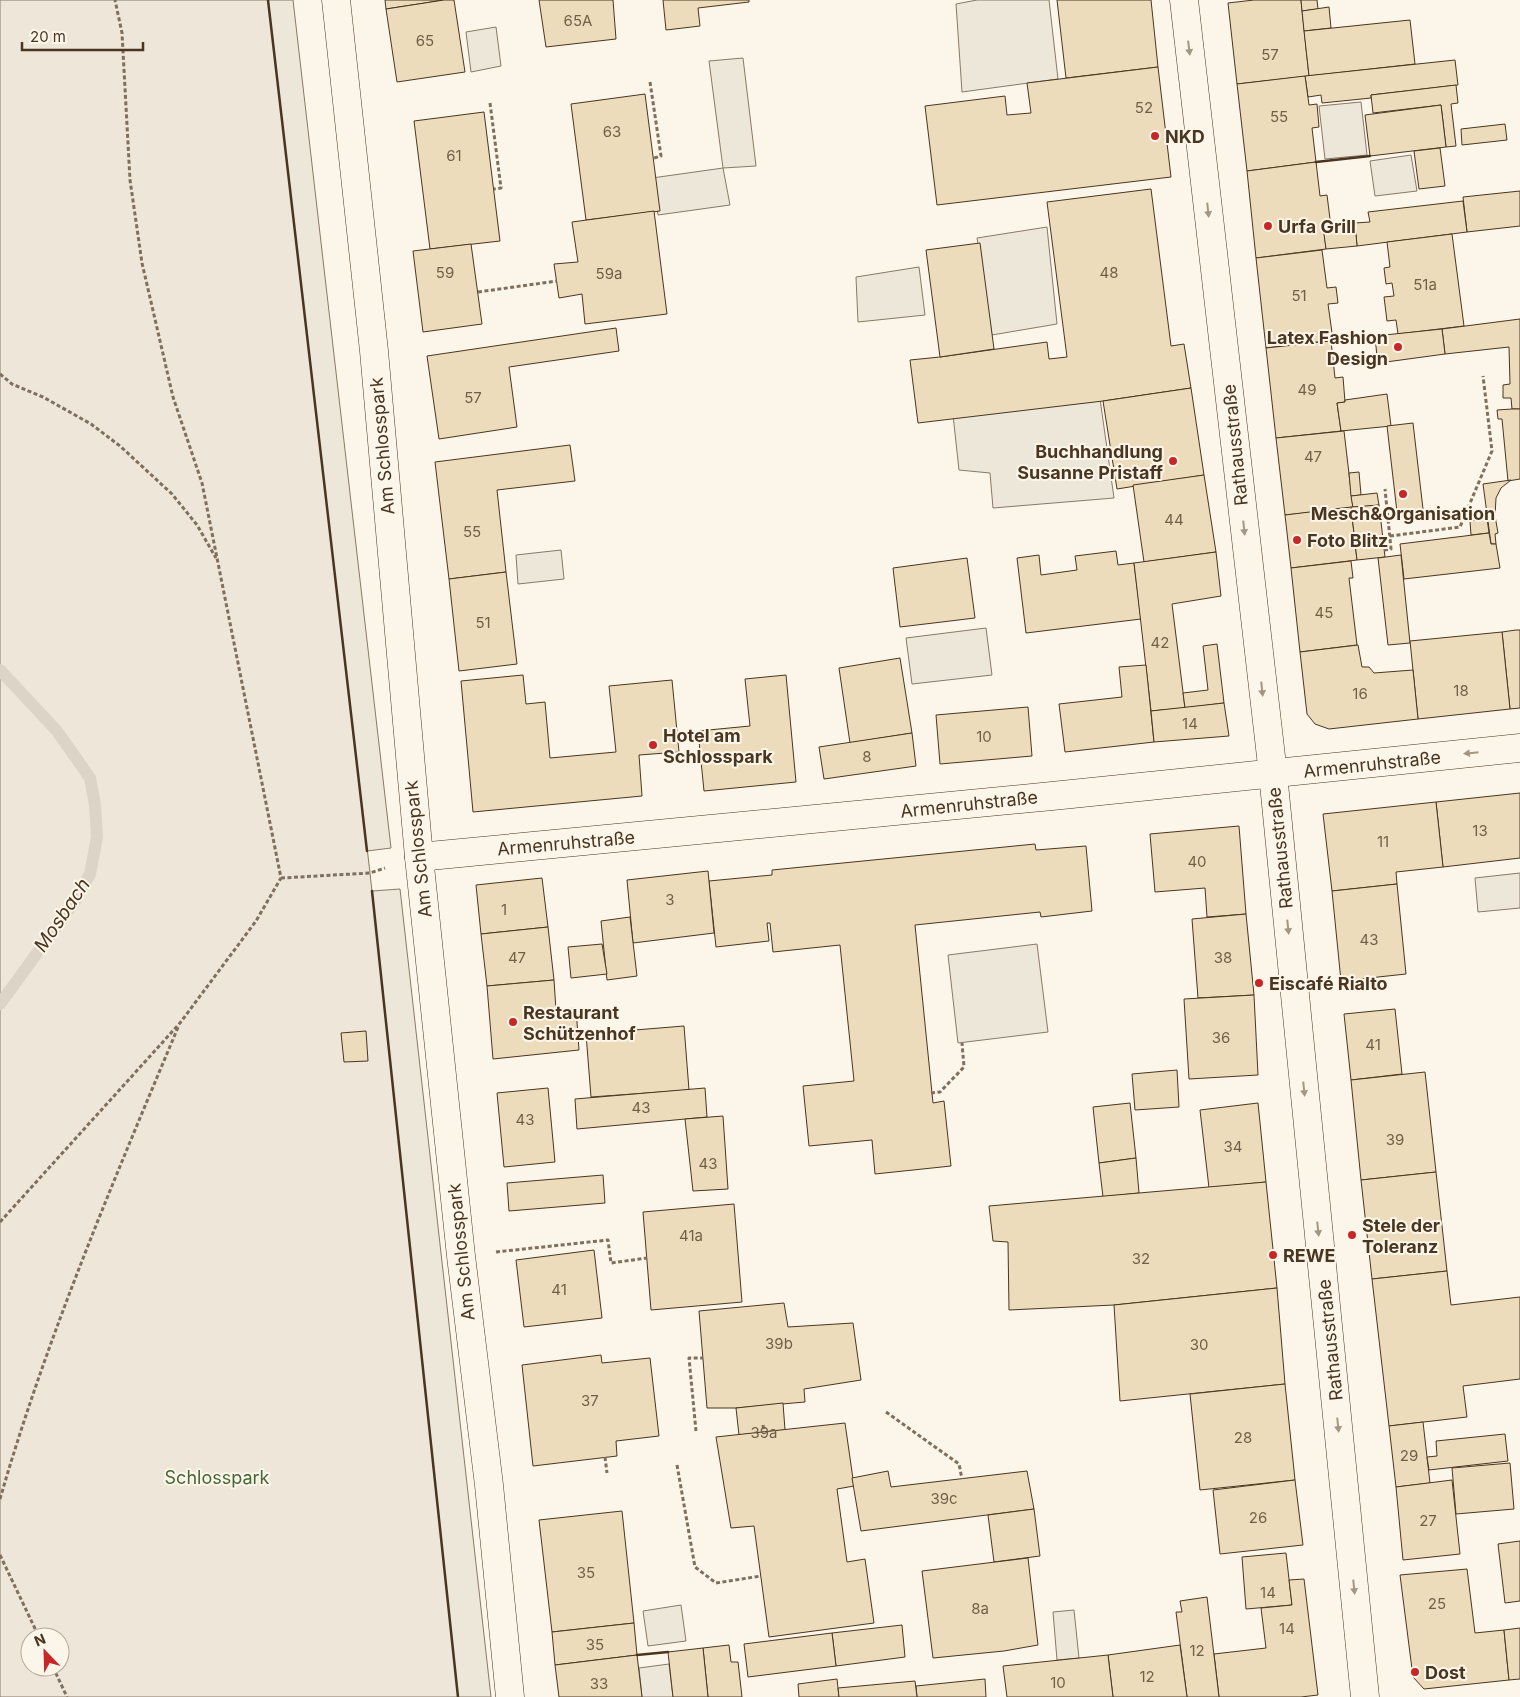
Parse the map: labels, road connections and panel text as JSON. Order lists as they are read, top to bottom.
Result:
{
  "streets": {
    "street": ["Rathausstraße", "Am Schlosspark", "Armenruhstraße"]
  },
  "crossings": [
    ["Rathausstraße", "Armenruhstraße"],
    ["Am Schlosspark", "Armenruhstraße"]
  ],
  "one_way": ["Rathausstraße"],
  "water": ["Mosbach"],
  "parks": ["Schlosspark"],
  "places": [
    "NKD",
    "Urfa Grill",
    "Latex Fashion Design",
    "Buchhandlung Susanne Pristaff",
    "Mesch&Organisation",
    "Foto Blitz",
    "Hotel am Schlosspark",
    "Eiscafé Rialto",
    "Restaurant Schützenhof",
    "Stele der Toleranz",
    "REWE",
    "Dost"
  ],
  "house_numbers": [
    "65A",
    "65",
    "57",
    "52",
    "55",
    "63",
    "61",
    "59",
    "48",
    "59a",
    "51a",
    "51",
    "49",
    "57",
    "47",
    "44",
    "55",
    "45",
    "51",
    "42",
    "18",
    "16",
    "14",
    "10",
    "8",
    "13",
    "11",
    "40",
    "3",
    "1",
    "43",
    "47",
    "38",
    "36",
    "41",
    "43",
    "43",
    "39",
    "34",
    "43",
    "41a",
    "32",
    "41",
    "39b",
    "30",
    "37",
    "39a",
    "28",
    "29",
    "39c",
    "26",
    "27",
    "35",
    "14",
    "25",
    "8a",
    "14",
    "35",
    "12",
    "12",
    "10",
    "33"
  ],
  "scale_bar": "20 m",
  "north": "top left"
}
